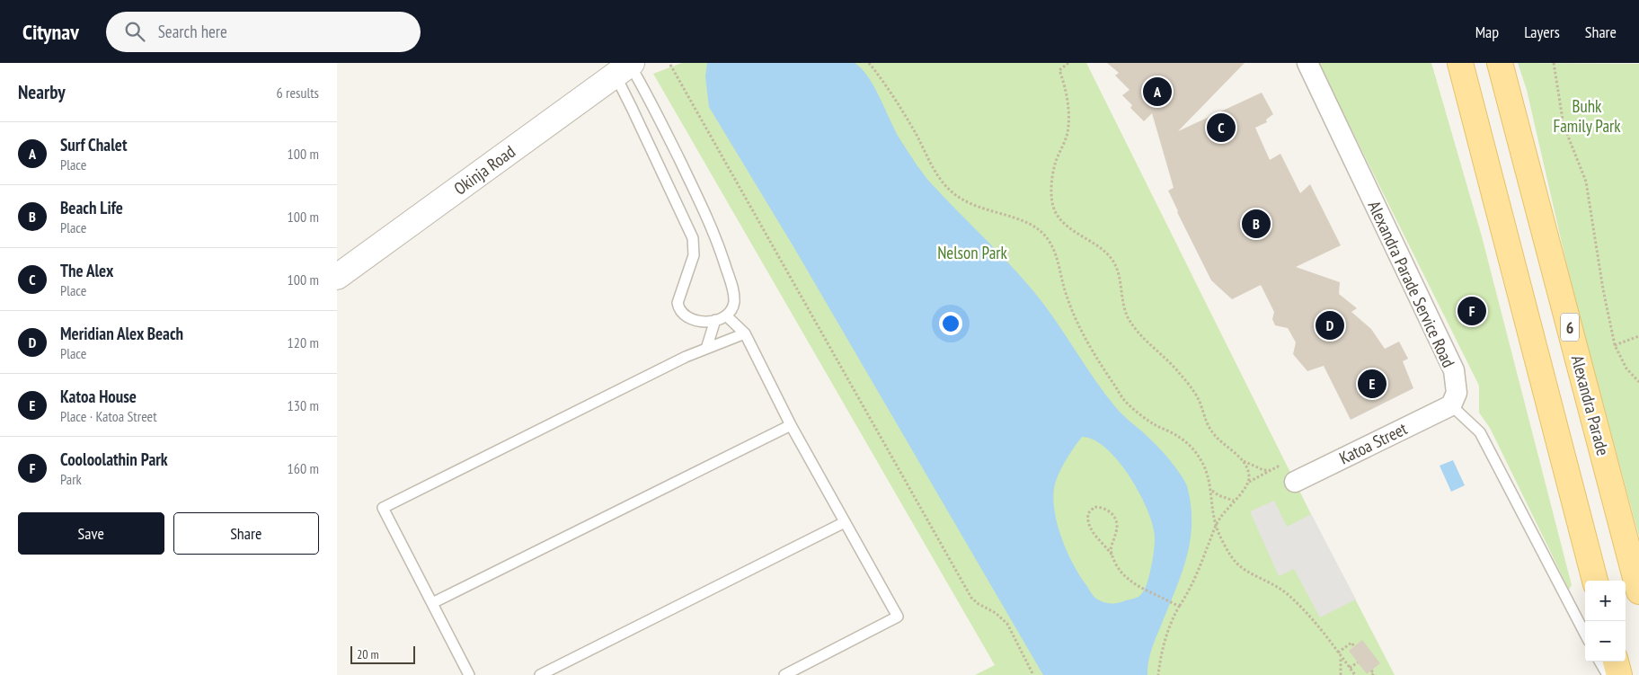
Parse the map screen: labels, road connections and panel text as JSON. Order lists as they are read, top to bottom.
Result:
{
  "streets": {
    "main road": ["6", "Alexandra Parade"],
    "street": ["Okinja Road", "Alexandra Parade Service Road", "Katoa Street"]
  },
  "crossings": [
    ["Alexandra Parade Service Road", "Katoa Street"]
  ],
  "parks": ["Buhk Family Park", "Nelson Park"],
  "scale_bar": "20 m",
  "page": {
    "header": "Citynav",
    "search": "Search here",
    "nav": ["Map", "Layers", "Share"],
    "heading": ["Nearby", "6 results"],
    "pins": [
      "A",
      "C",
      "B",
      "F",
      "D",
      "E"
    ],
    "list": [
      {
        "mark": "A",
        "name": "Surf Chalet",
        "note": "Place",
        "value": "100 m"
      },
      {
        "mark": "B",
        "name": "Beach Life",
        "note": "Place",
        "value": "100 m"
      },
      {
        "mark": "C",
        "name": "The Alex",
        "note": "Place",
        "value": "100 m"
      },
      {
        "mark": "D",
        "name": "Meridian Alex Beach",
        "note": "Place",
        "value": "120 m"
      },
      {
        "mark": "E",
        "name": "Katoa House",
        "note": "Place · Katoa Street",
        "value": "130 m"
      },
      {
        "mark": "F",
        "name": "Cooloolathin Park",
        "note": "Park",
        "value": "160 m"
      }
    ],
    "buttons": ["Save", "Share"],
    "map_buttons": ["+", "−"],
    "scale": "20 m"
  }
}
